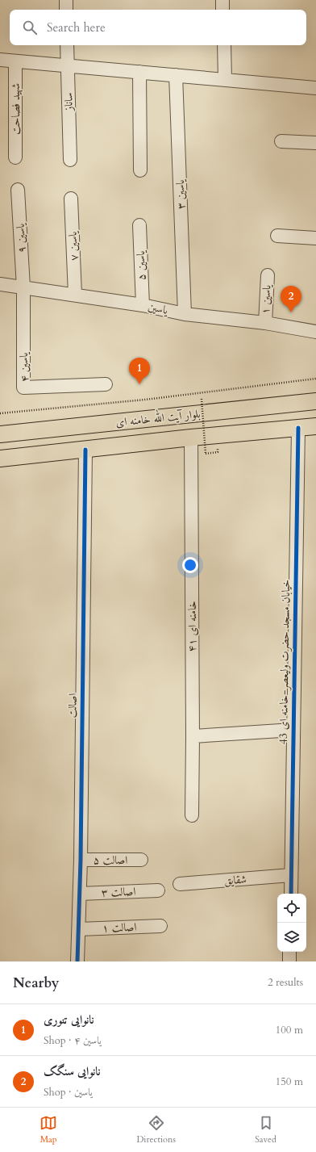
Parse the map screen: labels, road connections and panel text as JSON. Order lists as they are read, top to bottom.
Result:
{
  "streets": {
    "main road": ["بلوار آیت الله خامنه ای"],
    "street": [
      "ساناز",
      "شهید فصاحت",
      "یاسین ۳",
      "یاسین ۹",
      "یاسین ۷",
      "یاسین ۵",
      "یاسین ۱",
      "یاسین",
      "یاسین ۴",
      "خامنه ای ۴۱",
      "خیابان مسجد حضرت ولیعصر-خامنه ای 43",
      "اصالت",
      "اصالت ۵",
      "شقایق",
      "اصالت ۳",
      "اصالت ۱"
    ]
  },
  "crossings": [
    ["یاسین ۳", "یاسین"],
    ["یاسین ۹", "یاسین"],
    ["یاسین ۹", "یاسین ۴"],
    ["یاسین ۷", "یاسین"],
    ["یاسین ۵", "یاسین"],
    ["یاسین ۱", "یاسین"],
    ["یاسین", "یاسین ۴"],
    ["بلوار آیت الله خامنه ای", "خامنه ای ۴۱"],
    ["بلوار آیت الله خامنه ای", "خیابان مسجد حضرت ولیعصر-خامنه ای 43"],
    ["بلوار آیت الله خامنه ای", "اصالت"],
    ["خیابان مسجد حضرت ولیعصر-خامنه ای 43", "شقایق"],
    ["اصالت", "اصالت ۵"],
    ["اصالت", "اصالت ۳"],
    ["اصالت", "اصالت ۱"]
  ],
  "page": {
    "search": "Search here",
    "pins": ["2", "1"],
    "heading": ["Nearby", "2 results"],
    "list": [
      {
        "mark": "1",
        "name": "نانوایی تنوری",
        "note": "Shop · یاسین ۴",
        "value": "100 m"
      },
      {
        "mark": "2",
        "name": "نانوایی سنگک",
        "note": "Shop · یاسین",
        "value": "150 m"
      }
    ],
    "nav": ["Map", "Directions", "Saved"]
  }
}
